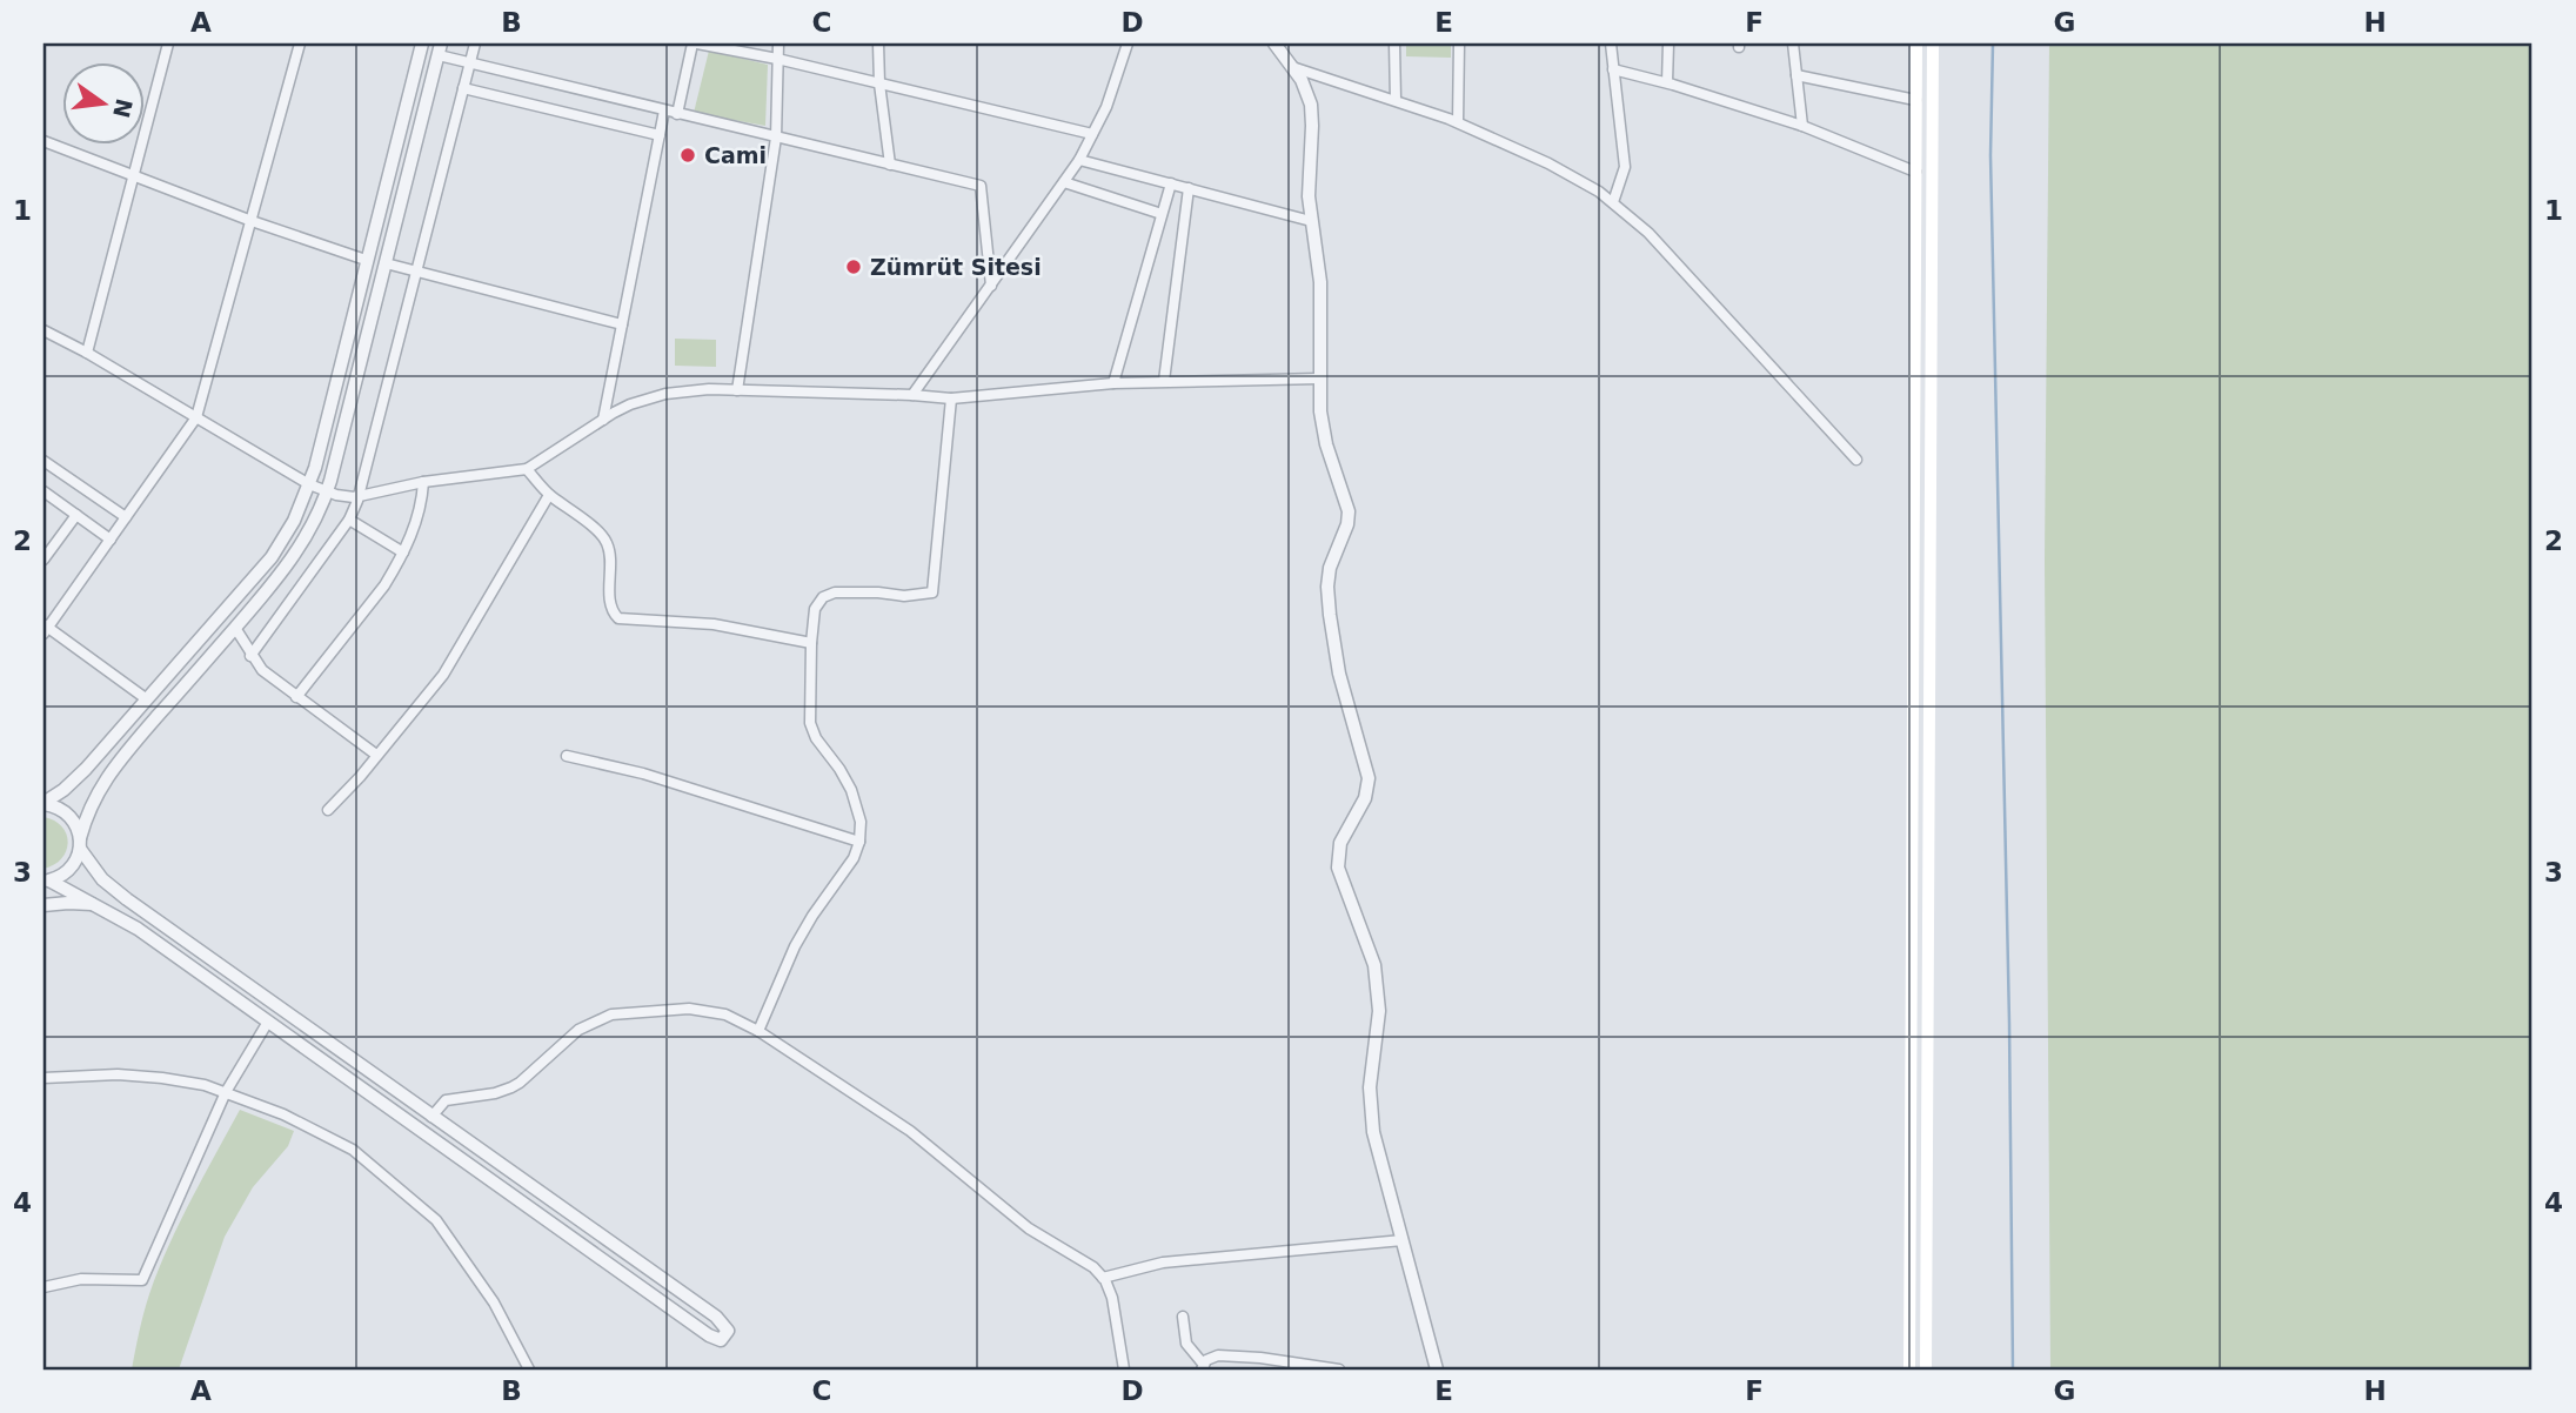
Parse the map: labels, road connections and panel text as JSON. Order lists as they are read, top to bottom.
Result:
{
  "places": ["Cami", "Zümrüt Sitesi"],
  "north": "right",
  "grid": {
    "columns": [
      "A",
      "B",
      "C",
      "D",
      "E",
      "F",
      "G",
      "H"
    ],
    "rows": [
      "1",
      "2",
      "3",
      "4"
    ]
  }
}
